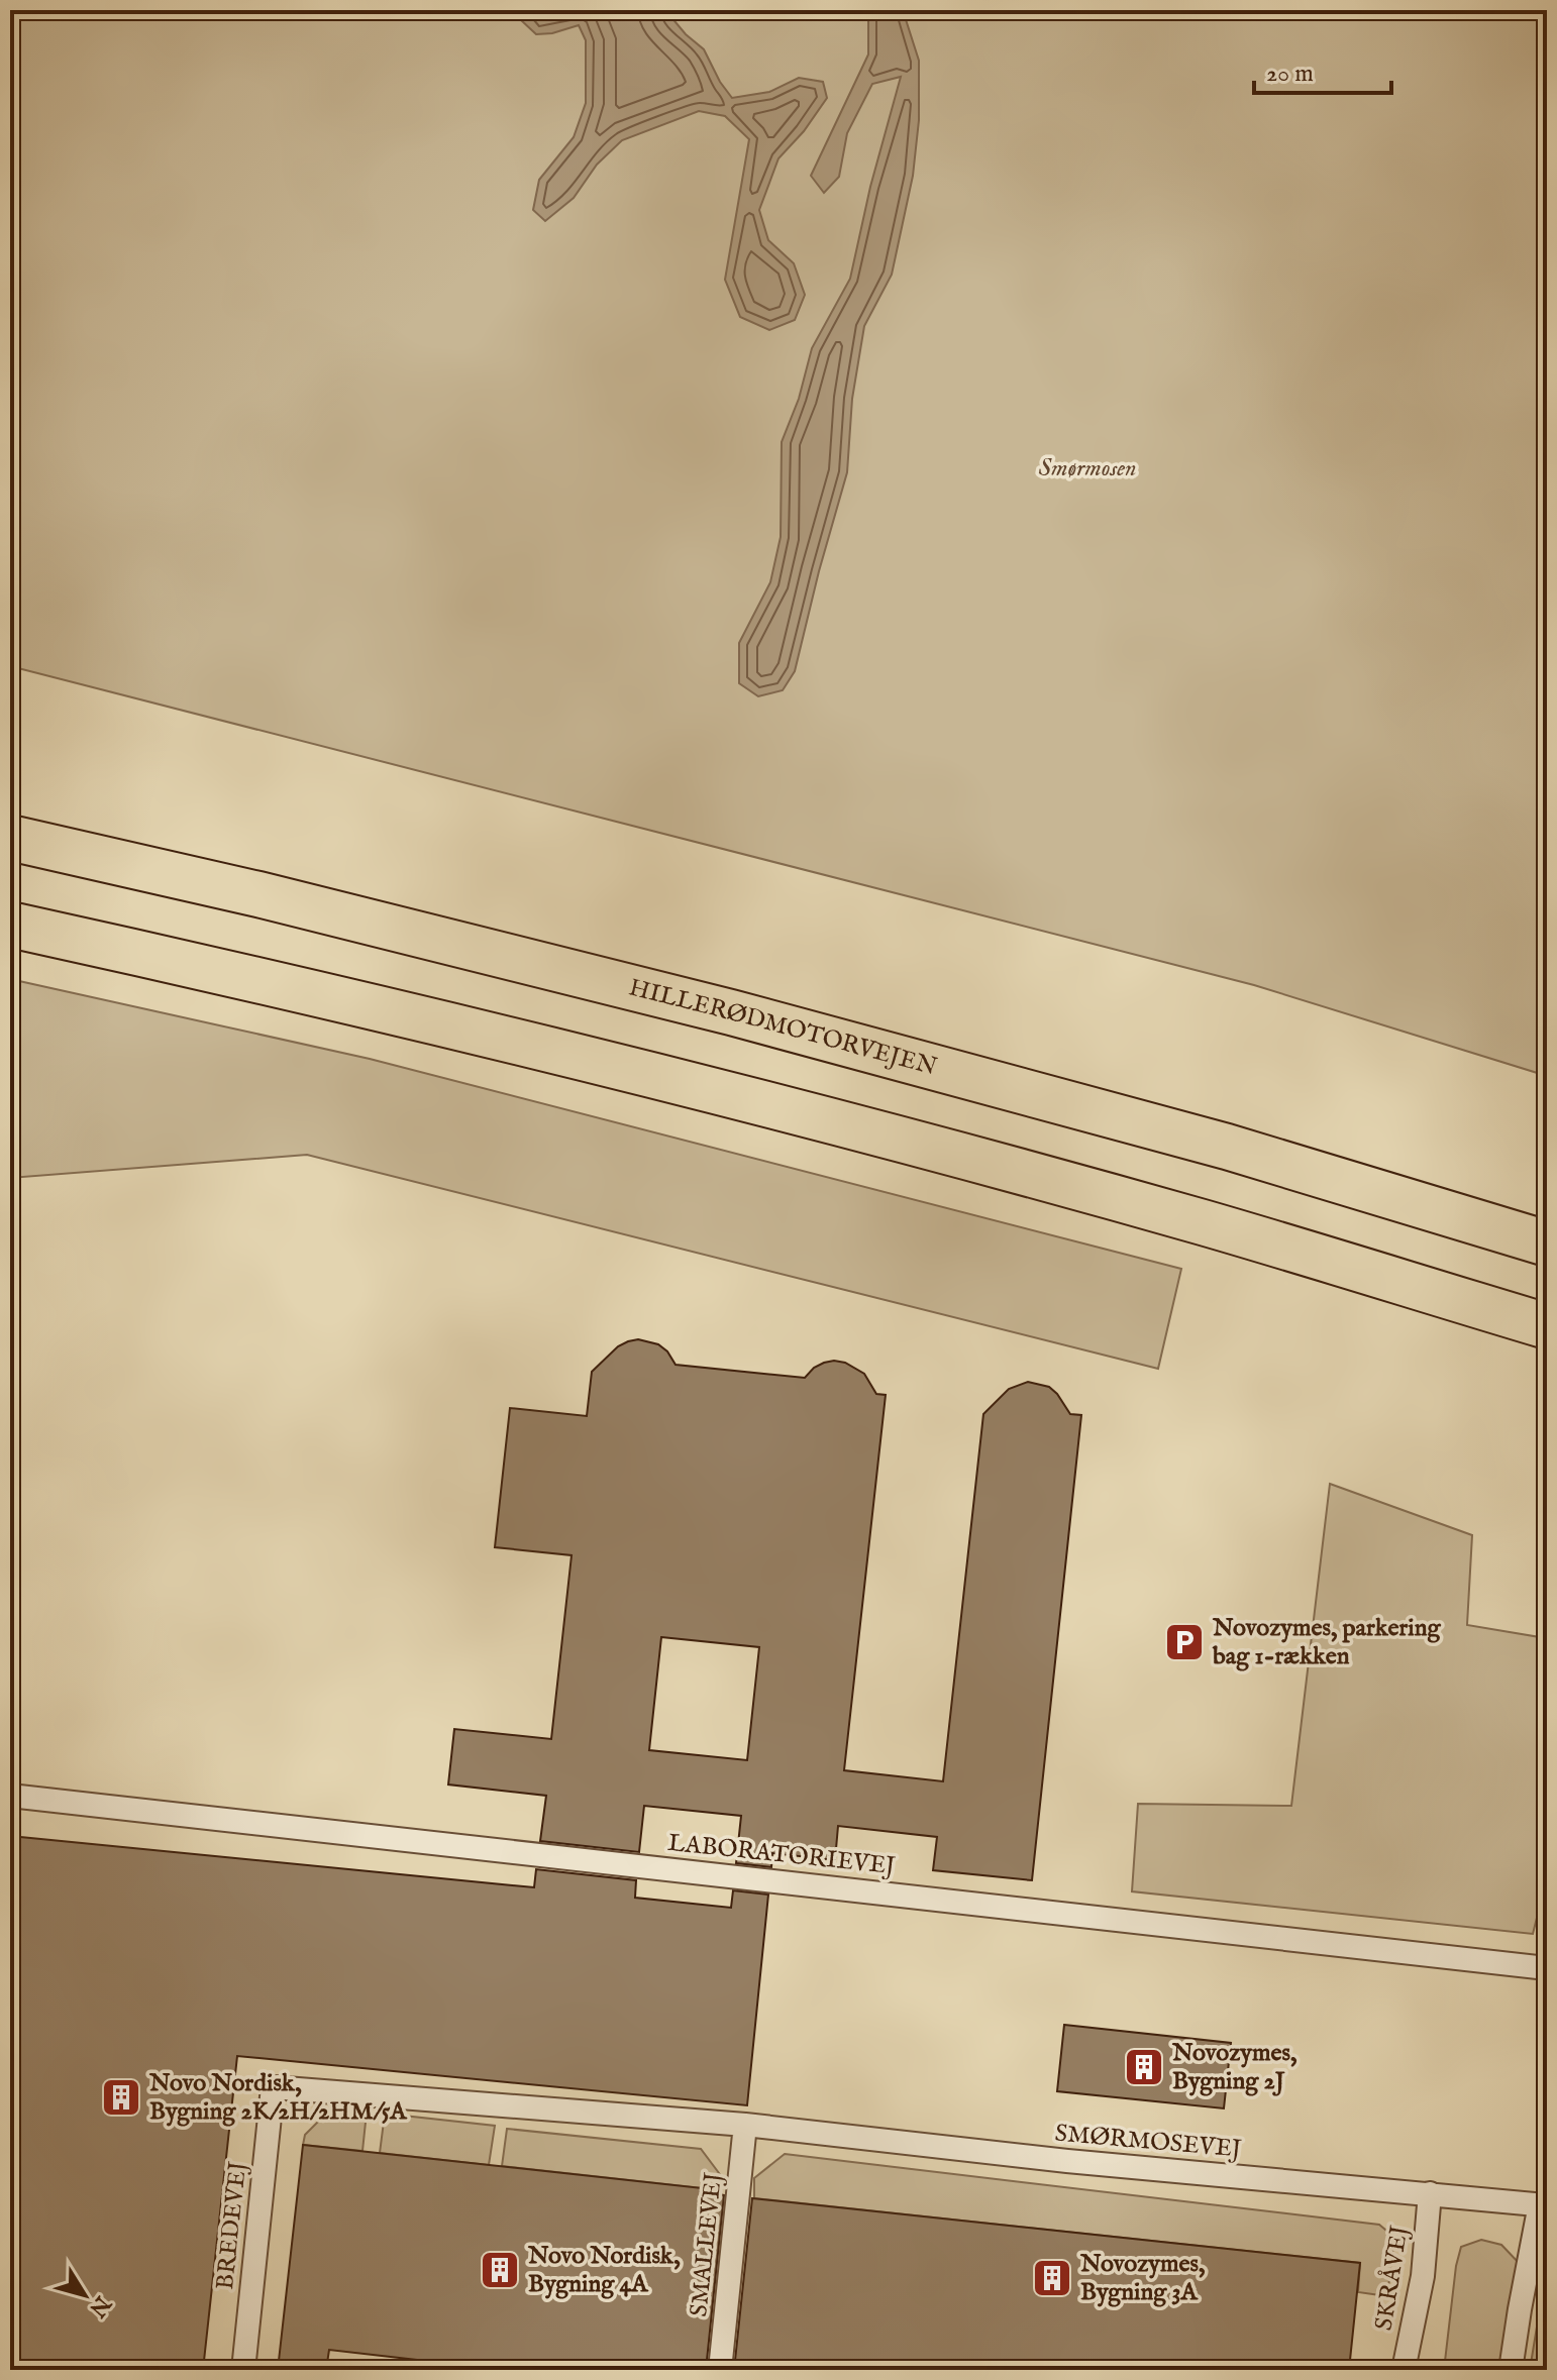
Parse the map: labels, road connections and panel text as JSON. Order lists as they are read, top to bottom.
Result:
{
  "streets": {
    "highway": ["HILLERØDMOTORVEJEN"],
    "lane": [
      "LABORATORIEVEJ",
      "SMØRMOSEVEJ",
      "BREDEVEJ",
      "SMALLEVEJ",
      "SKRÅVEJ"
    ]
  },
  "crossings": [
    ["SMØRMOSEVEJ", "BREDEVEJ"],
    ["SMØRMOSEVEJ", "SMALLEVEJ"],
    ["SMØRMOSEVEJ", "SKRÅVEJ"]
  ],
  "parks": ["Smørmosen"],
  "places": {
    "parking": ["Novozymes, parkering bag 1-rækken"],
    "building": [
      "Novozymes, Bygning 2J",
      "Novo Nordisk, Bygning 2K/2H/2HM/5A",
      "Novo Nordisk, Bygning 4A",
      "Novozymes, Bygning 3A"
    ]
  },
  "scale_bar": "20 m",
  "north": "bottom right"
}
